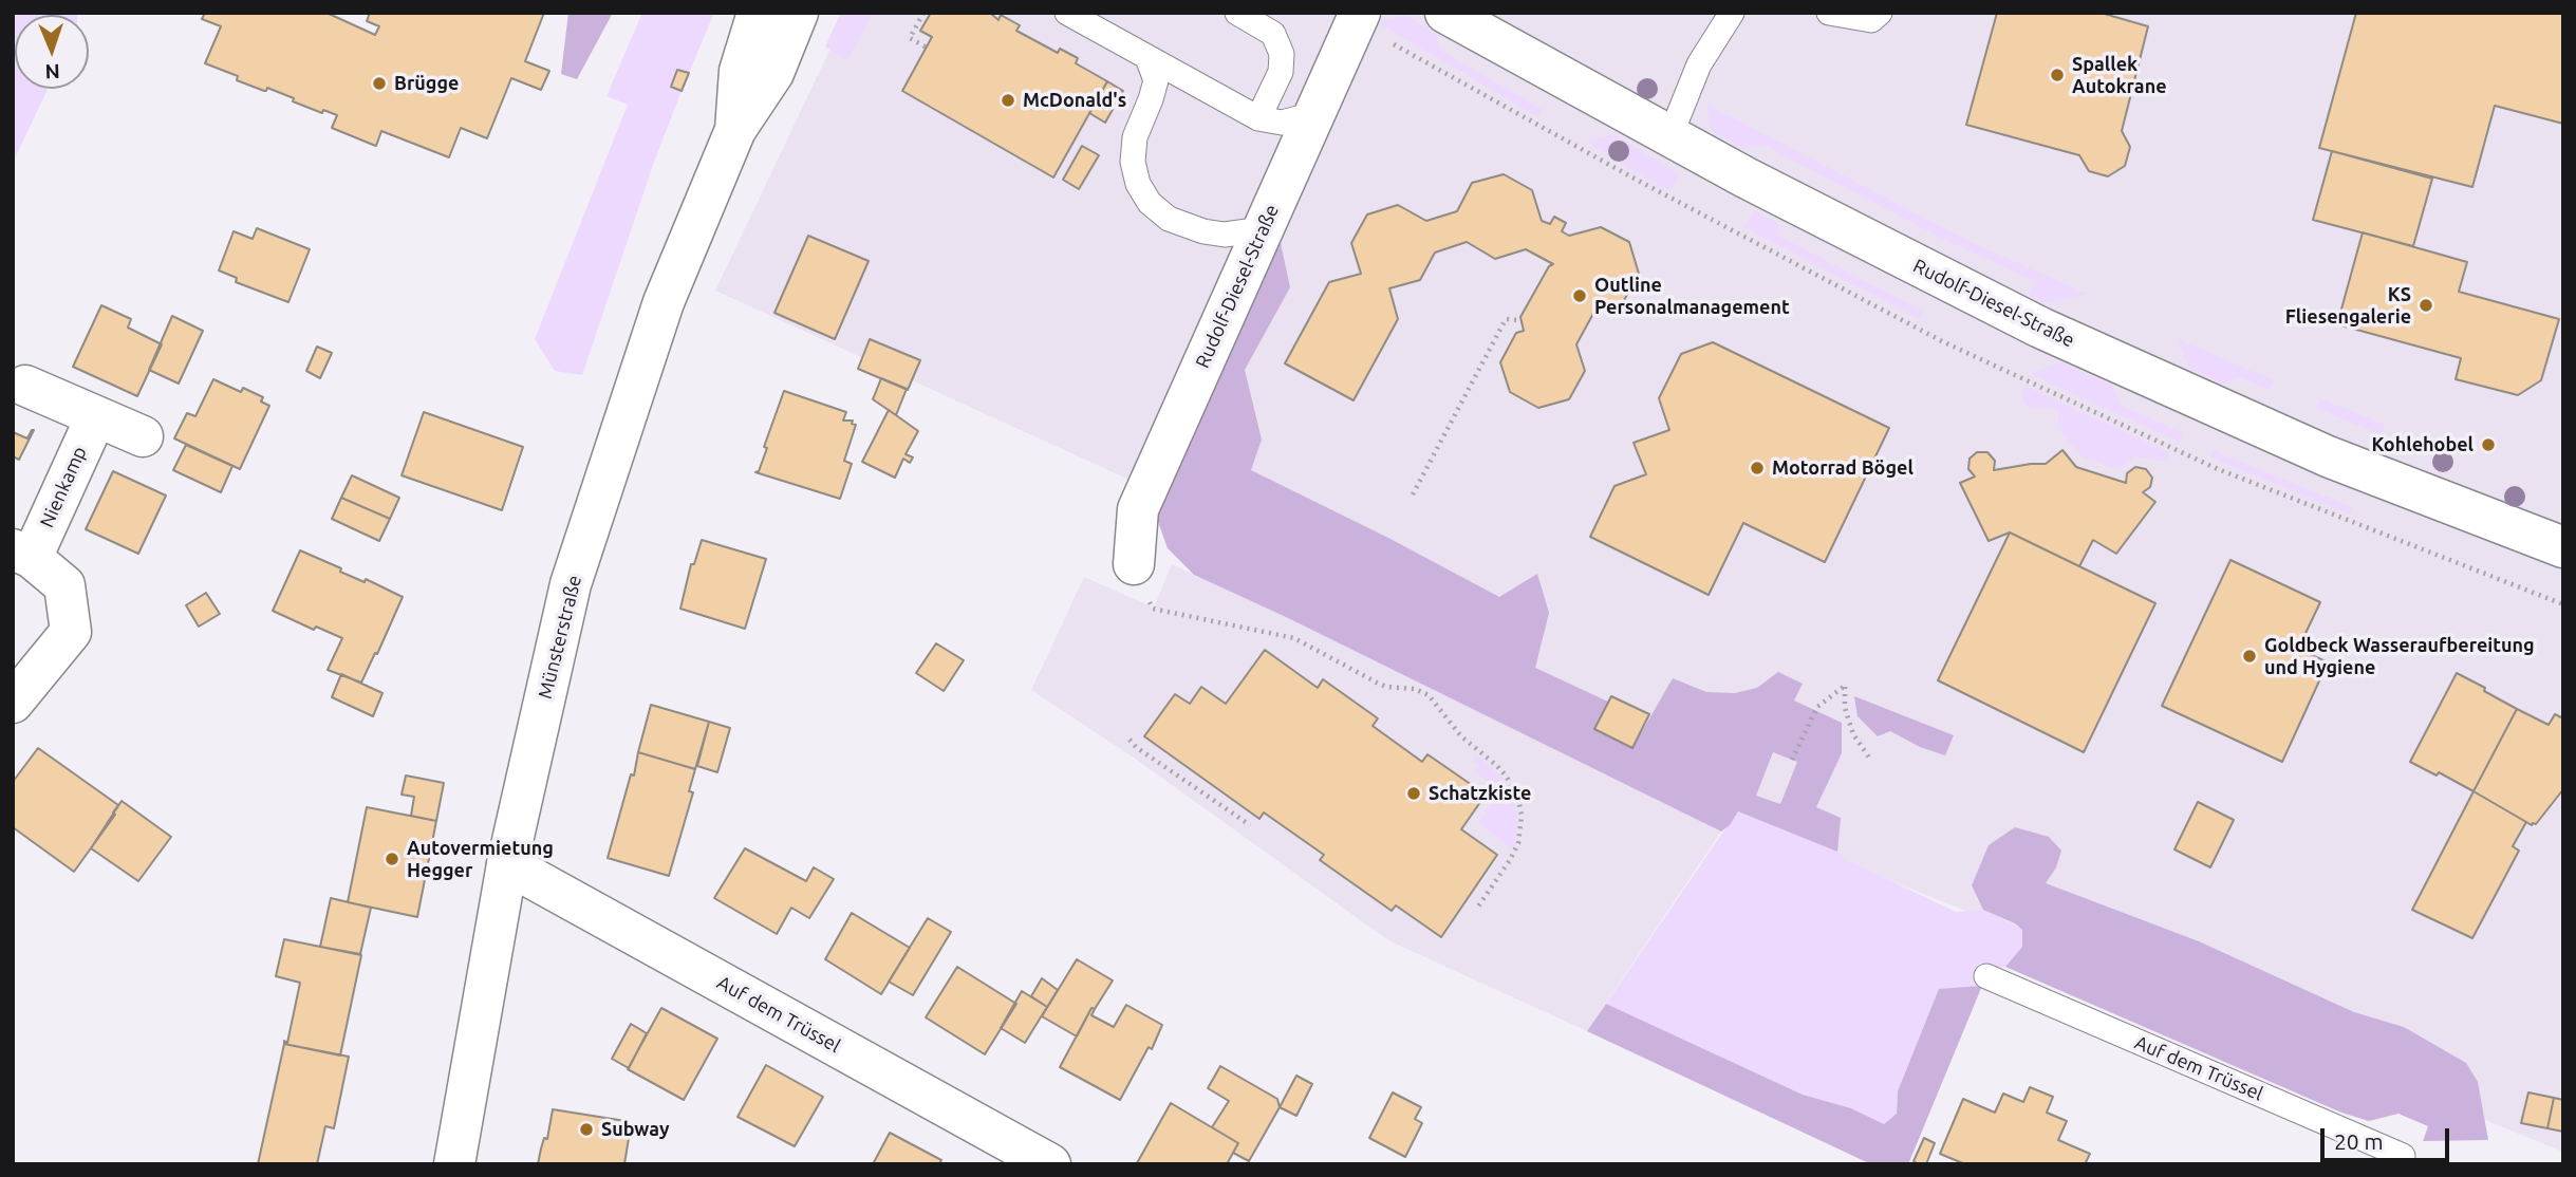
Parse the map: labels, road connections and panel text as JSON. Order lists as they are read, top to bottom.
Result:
{
  "streets": {
    "street": [
      "Rudolf-Diesel-Straße",
      "Nienkamp",
      "Münsterstraße",
      "Auf dem Trüssel"
    ]
  },
  "crossings": [
    ["Münsterstraße", "Auf dem Trüssel"]
  ],
  "places": [
    "Spallek Autokrane",
    "Brügge",
    "McDonald's",
    "Outline Personalmanagement",
    "KS Fliesengalerie",
    "Kohlehobel",
    "Motorrad Bögel",
    "Goldbeck Wasseraufbereitung und Hygiene",
    "Schatzkiste",
    "Autovermietung Hegger",
    "Subway"
  ],
  "scale_bar": "20 m",
  "north": "bottom"
}
